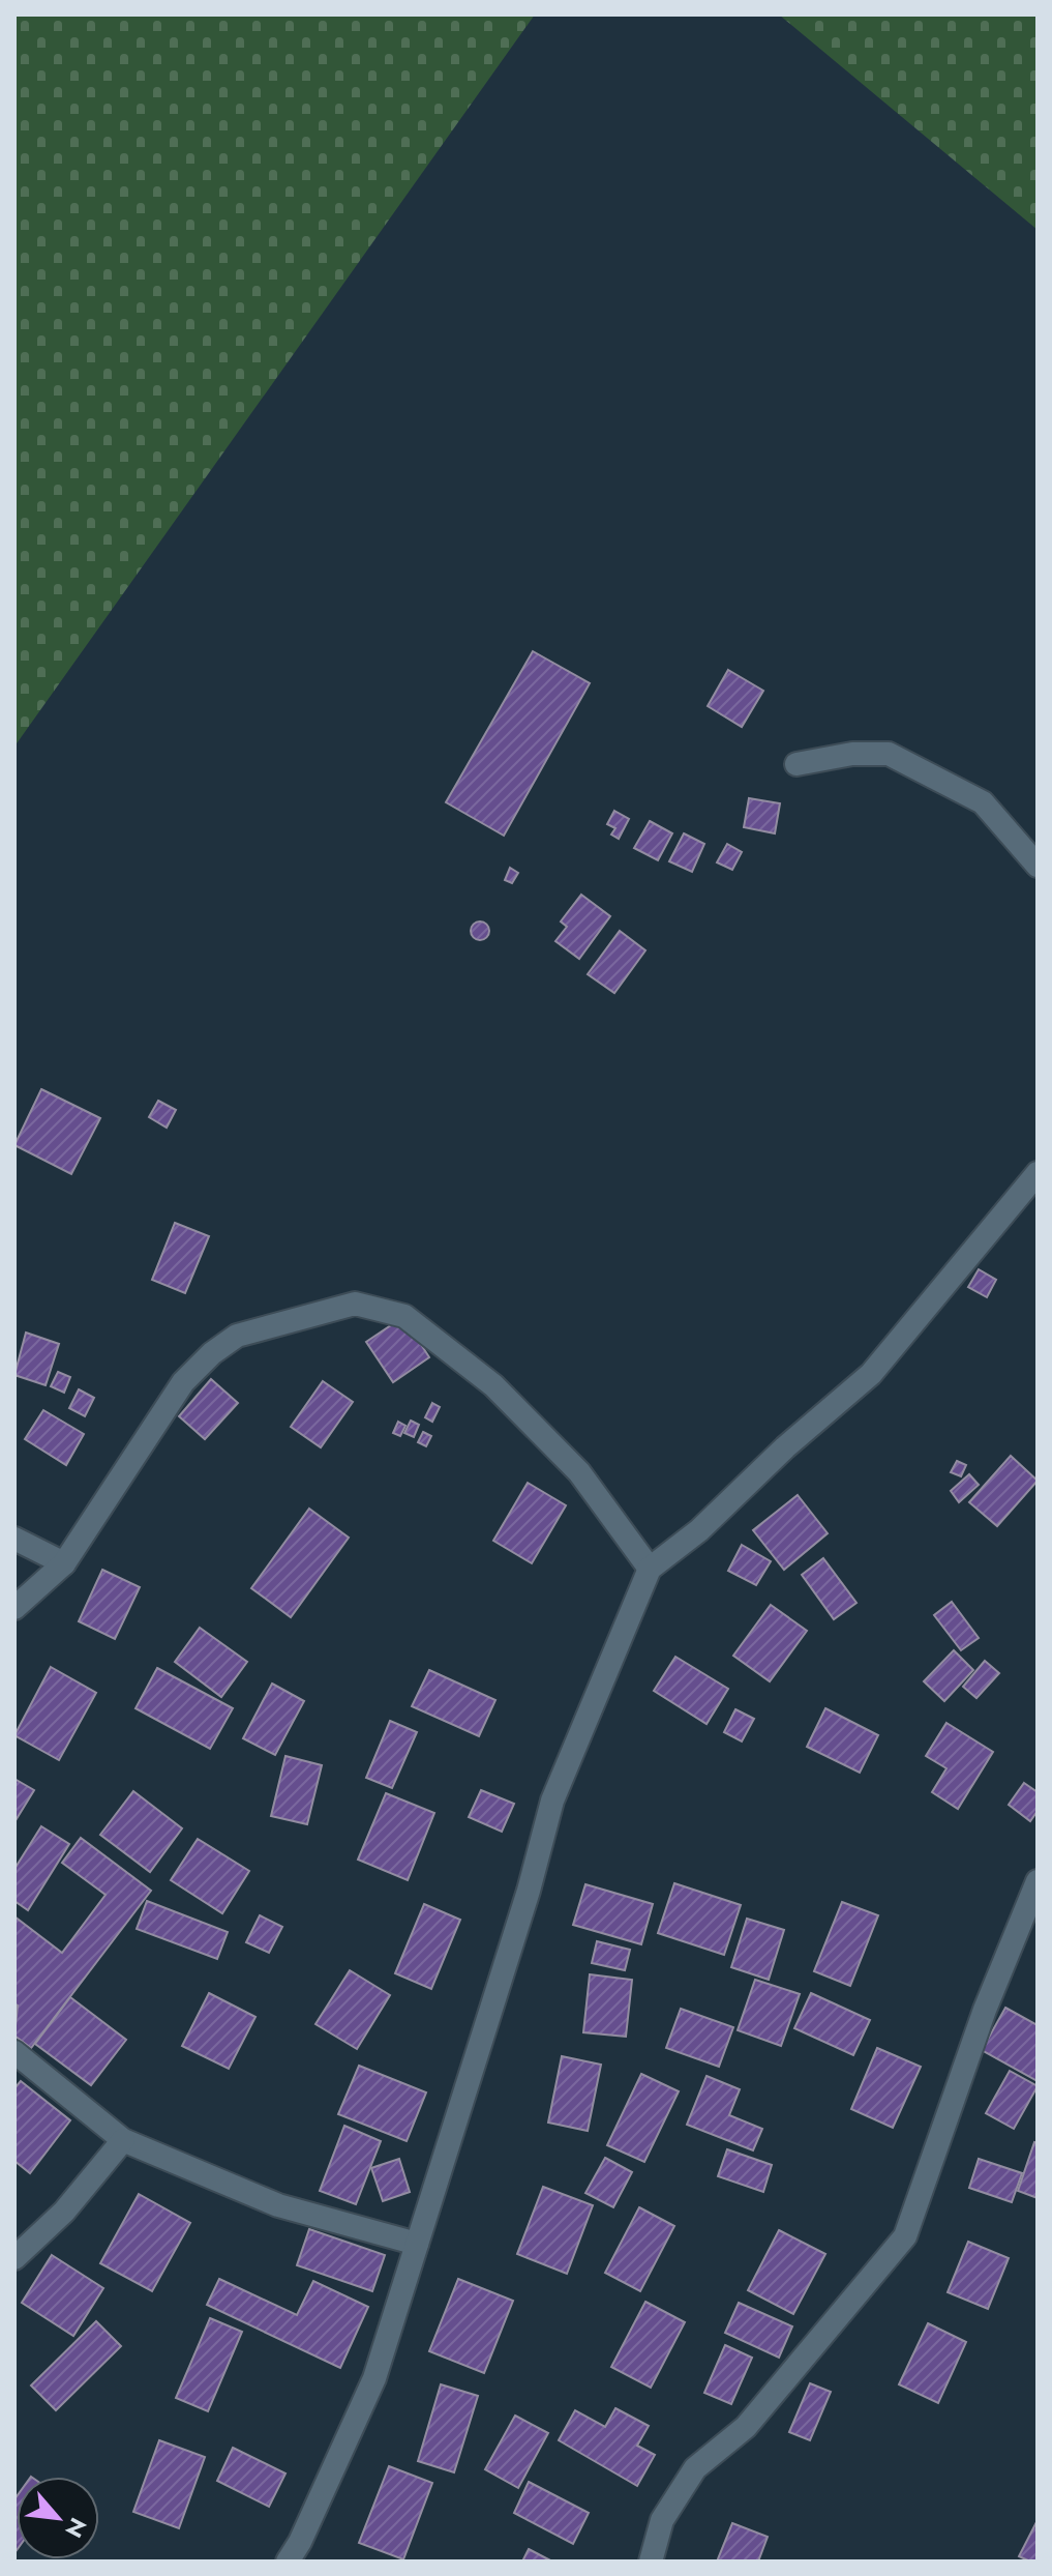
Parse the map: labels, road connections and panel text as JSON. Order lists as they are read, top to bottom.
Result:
{
  "north": "bottom right"
}
